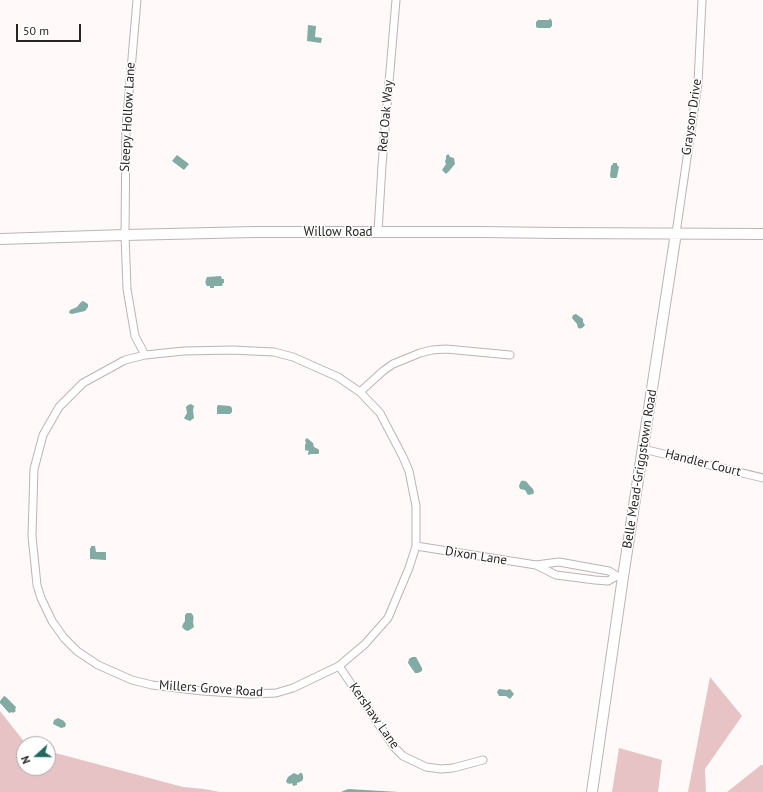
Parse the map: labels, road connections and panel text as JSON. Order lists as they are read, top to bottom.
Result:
{
  "streets": {
    "street": [
      "Red Oak Way",
      "Sleepy Hollow Lane",
      "Grayson Drive",
      "Willow Road",
      "Handler Court",
      "Belle Mead-Griggstown Road",
      "Dixon Lane",
      "Millers Grove Road",
      "Kershaw Lane"
    ]
  },
  "crossings": [
    ["Red Oak Way", "Willow Road"],
    ["Sleepy Hollow Lane", "Willow Road"],
    ["Grayson Drive", "Willow Road"],
    ["Grayson Drive", "Belle Mead-Griggstown Road"],
    ["Willow Road", "Belle Mead-Griggstown Road"],
    ["Handler Court", "Belle Mead-Griggstown Road"],
    ["Belle Mead-Griggstown Road", "Dixon Lane"],
    ["Dixon Lane", "Millers Grove Road"],
    ["Millers Grove Road", "Kershaw Lane"]
  ],
  "scale_bar": "50 m",
  "north": "left"
}
